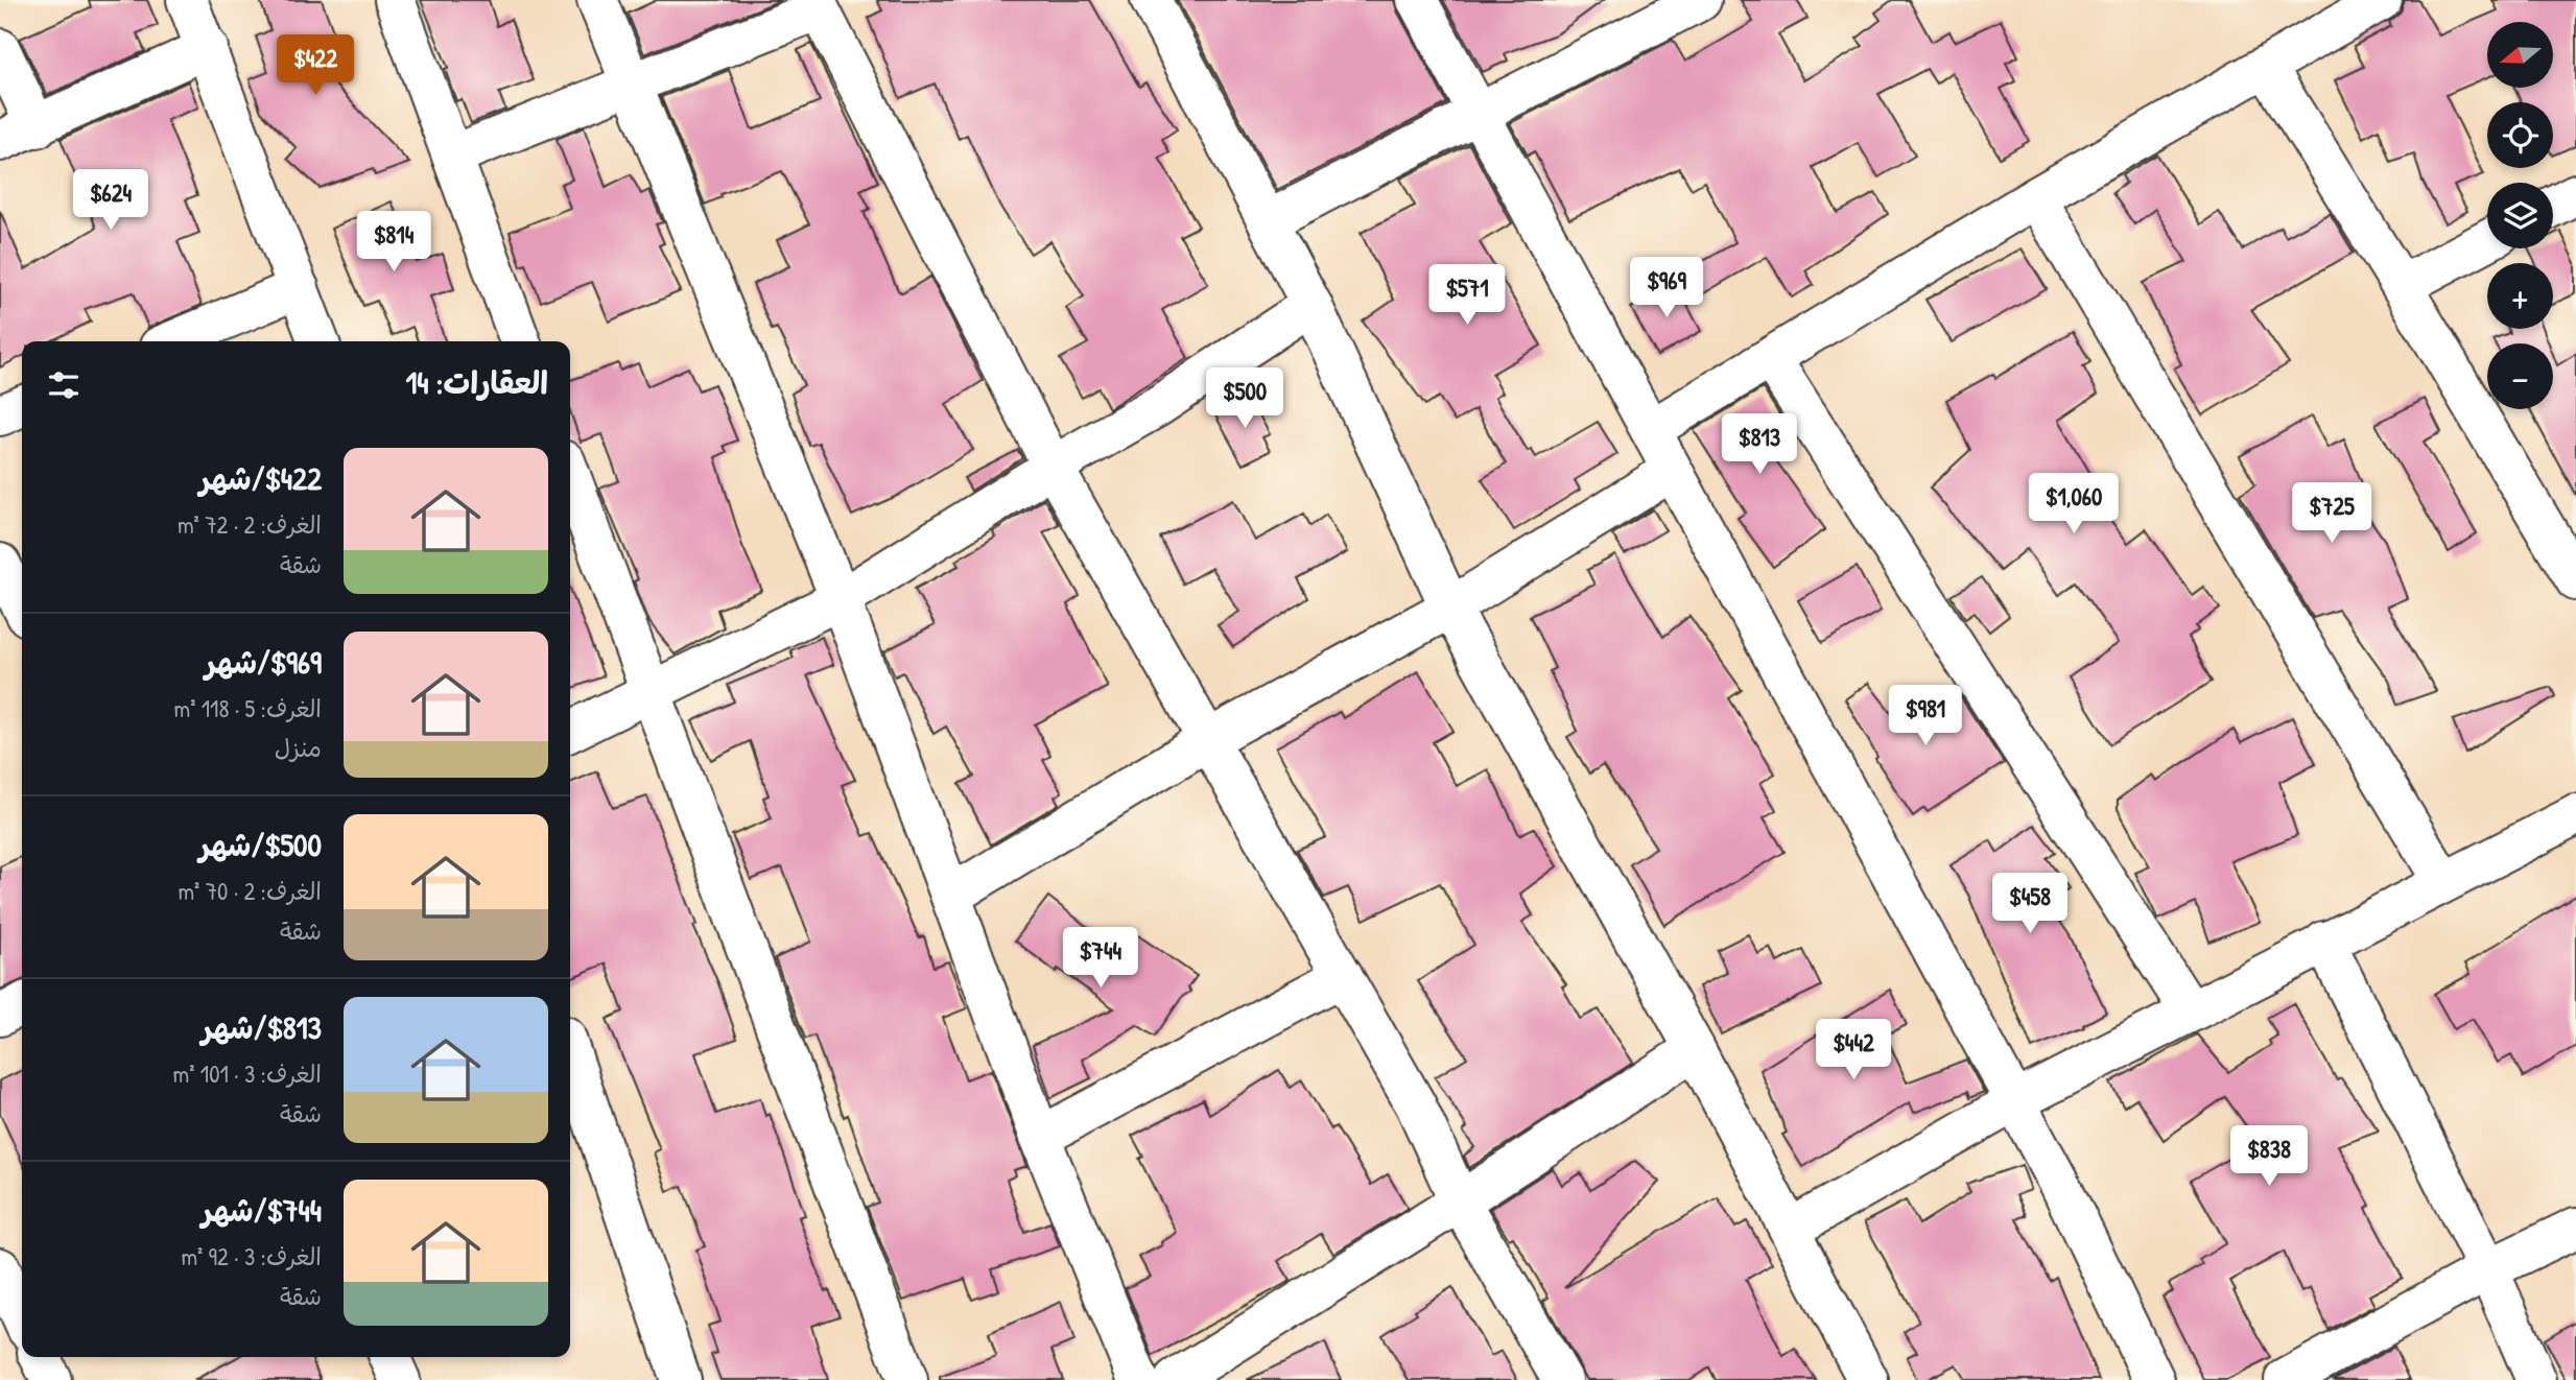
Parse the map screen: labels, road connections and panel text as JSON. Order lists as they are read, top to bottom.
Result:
{
  "north": "left",
  "page": {
    "map_buttons": ["+", "−"],
    "price": [
      "$422",
      "$624",
      "$814",
      "$969",
      "$571",
      "$500",
      "$813",
      "$1,060",
      "$725",
      "$981",
      "$458",
      "$744",
      "$442",
      "$838"
    ],
    "heading": "العقارات: 14",
    "list": [
      {
        "name": "$422/شهر",
        "note": "الغرف: 2 · 72 m² · شقة"
      },
      {
        "name": "$969/شهر",
        "note": "الغرف: 5 · 118 m² · منزل"
      },
      {
        "name": "$500/شهر",
        "note": "الغرف: 2 · 70 m² · شقة"
      },
      {
        "name": "$813/شهر",
        "note": "الغرف: 3 · 101 m² · شقة"
      },
      {
        "name": "$744/شهر",
        "note": "الغرف: 3 · 92 m² · شقة"
      }
    ]
  }
}
